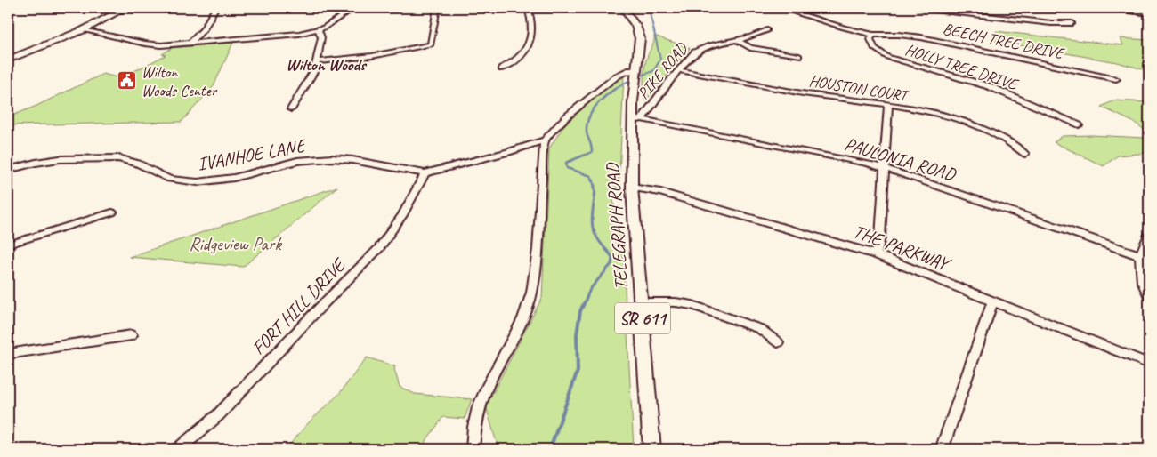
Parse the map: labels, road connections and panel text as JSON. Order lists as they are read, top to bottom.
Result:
{
  "streets": {
    "main road": ["TELEGRAPH ROAD", "SR 611"],
    "street": [
      "BEECH TREE DRIVE",
      "HOLLY TREE DRIVE",
      "PIKE ROAD",
      "HOUSTON COURT",
      "IVANHOE LANE",
      "PAULONIA ROAD",
      "THE PARKWAY",
      "FORT HILL DRIVE"
    ]
  },
  "crossings": [
    ["BEECH TREE DRIVE", "HOLLY TREE DRIVE"],
    ["PIKE ROAD", "HOUSTON COURT"],
    ["PIKE ROAD", "PAULONIA ROAD"],
    ["PIKE ROAD", "TELEGRAPH ROAD"],
    ["IVANHOE LANE", "FORT HILL DRIVE"],
    ["PAULONIA ROAD", "TELEGRAPH ROAD"],
    ["TELEGRAPH ROAD", "THE PARKWAY"]
  ],
  "districts": ["Wilton Woods"],
  "parks": ["Ridgeview Park"],
  "places": {
    "public building": ["Wilton Woods Center"]
  }
}
